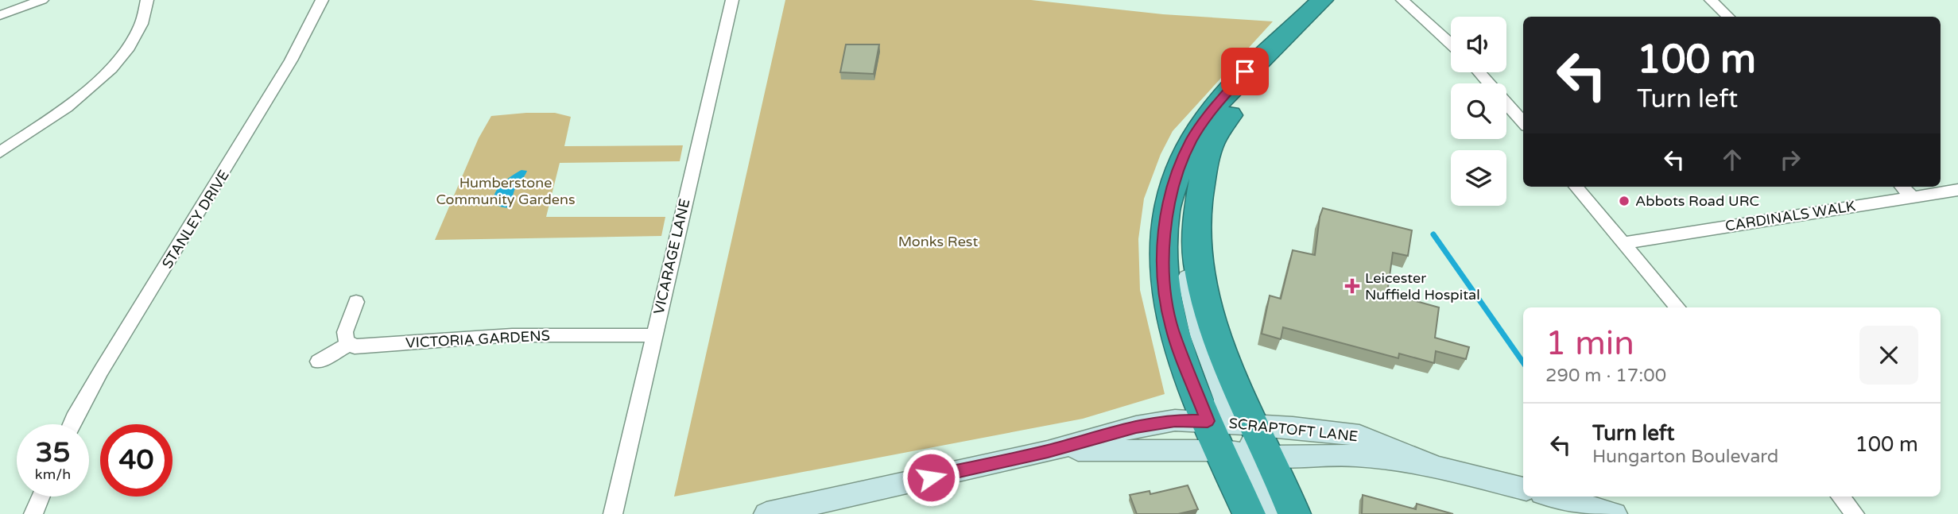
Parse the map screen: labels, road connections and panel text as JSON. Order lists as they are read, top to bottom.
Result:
{
  "streets": {
    "street": [
      "CARDINALS WALK",
      "STANLEY DRIVE",
      "VICARAGE LANE",
      "VICTORIA GARDENS",
      "SCRAPTOFT LANE"
    ]
  },
  "crossings": [
    ["VICARAGE LANE", "VICTORIA GARDENS"]
  ],
  "parks": ["Humberstone Community Gardens", "Monks Rest"],
  "places": {
    "other": ["Abbots Road URC"],
    "health": ["Leicester Nuffield Hospital"]
  },
  "page": {
    "turn": ["100 m", "Turn left"],
    "heading": ["1 min", "290 m · 17:00"],
    "list": [
      {
        "name": "Turn left",
        "note": "Hungarton Boulevard",
        "value": "100 m"
      }
    ],
    "speed": "35 km/h",
    "limit": "40"
  }
}
